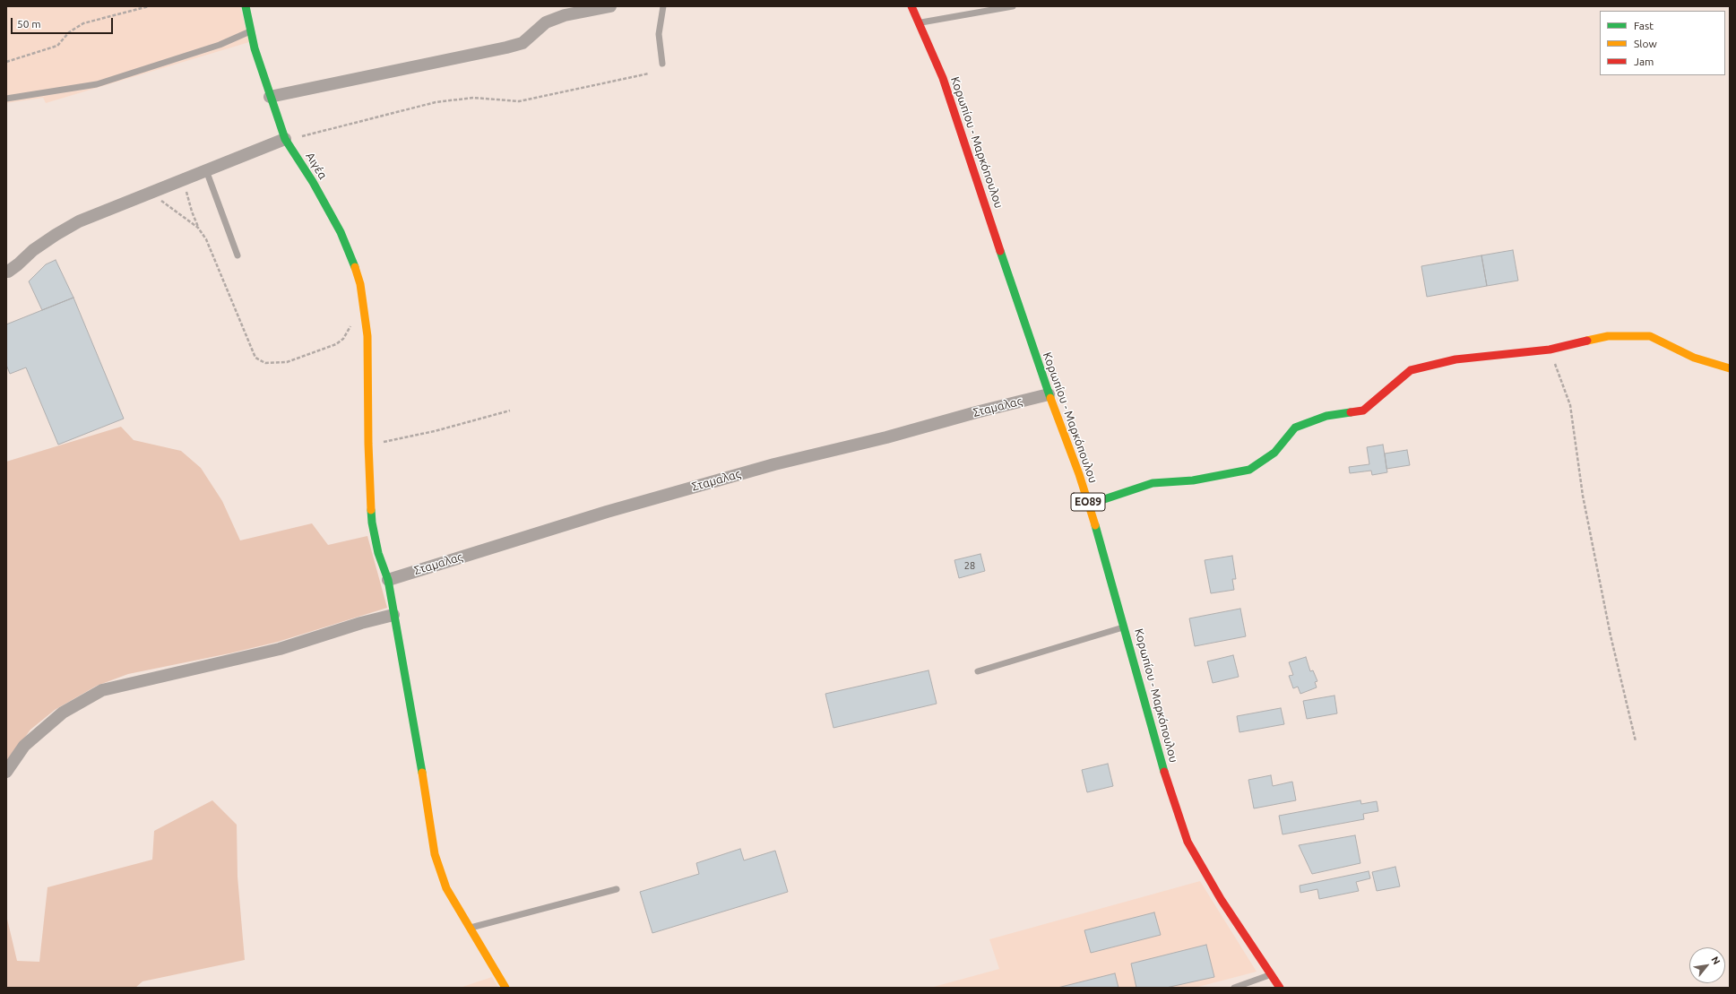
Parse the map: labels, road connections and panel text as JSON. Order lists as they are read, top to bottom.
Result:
{
  "streets": {
    "street": [
      "Κορωπίου - Μαρκόπουλου",
      "Αιγέα",
      "Σταμαλας",
      "ΕΟ89"
    ]
  },
  "crossings": [
    ["Κορωπίου - Μαρκόπουλου", "Σταμαλας"],
    ["Αιγέα", "Σταμαλας"]
  ],
  "house_numbers": ["28"],
  "legend": ["Fast", "Slow", "Jam"],
  "scale_bar": "50 m",
  "north": "top right"
}
